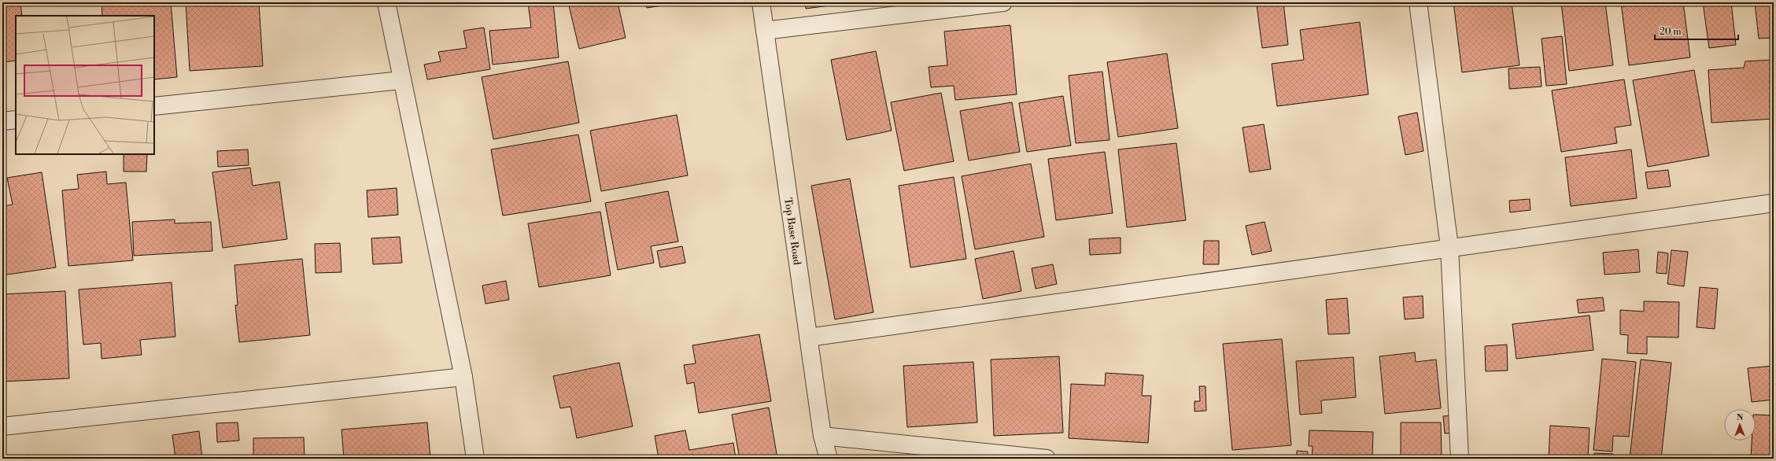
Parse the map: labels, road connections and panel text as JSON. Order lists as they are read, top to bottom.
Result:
{
  "streets": {
    "street": ["Top Base Road"]
  },
  "scale_bar": "20 m",
  "north": "top"
}
